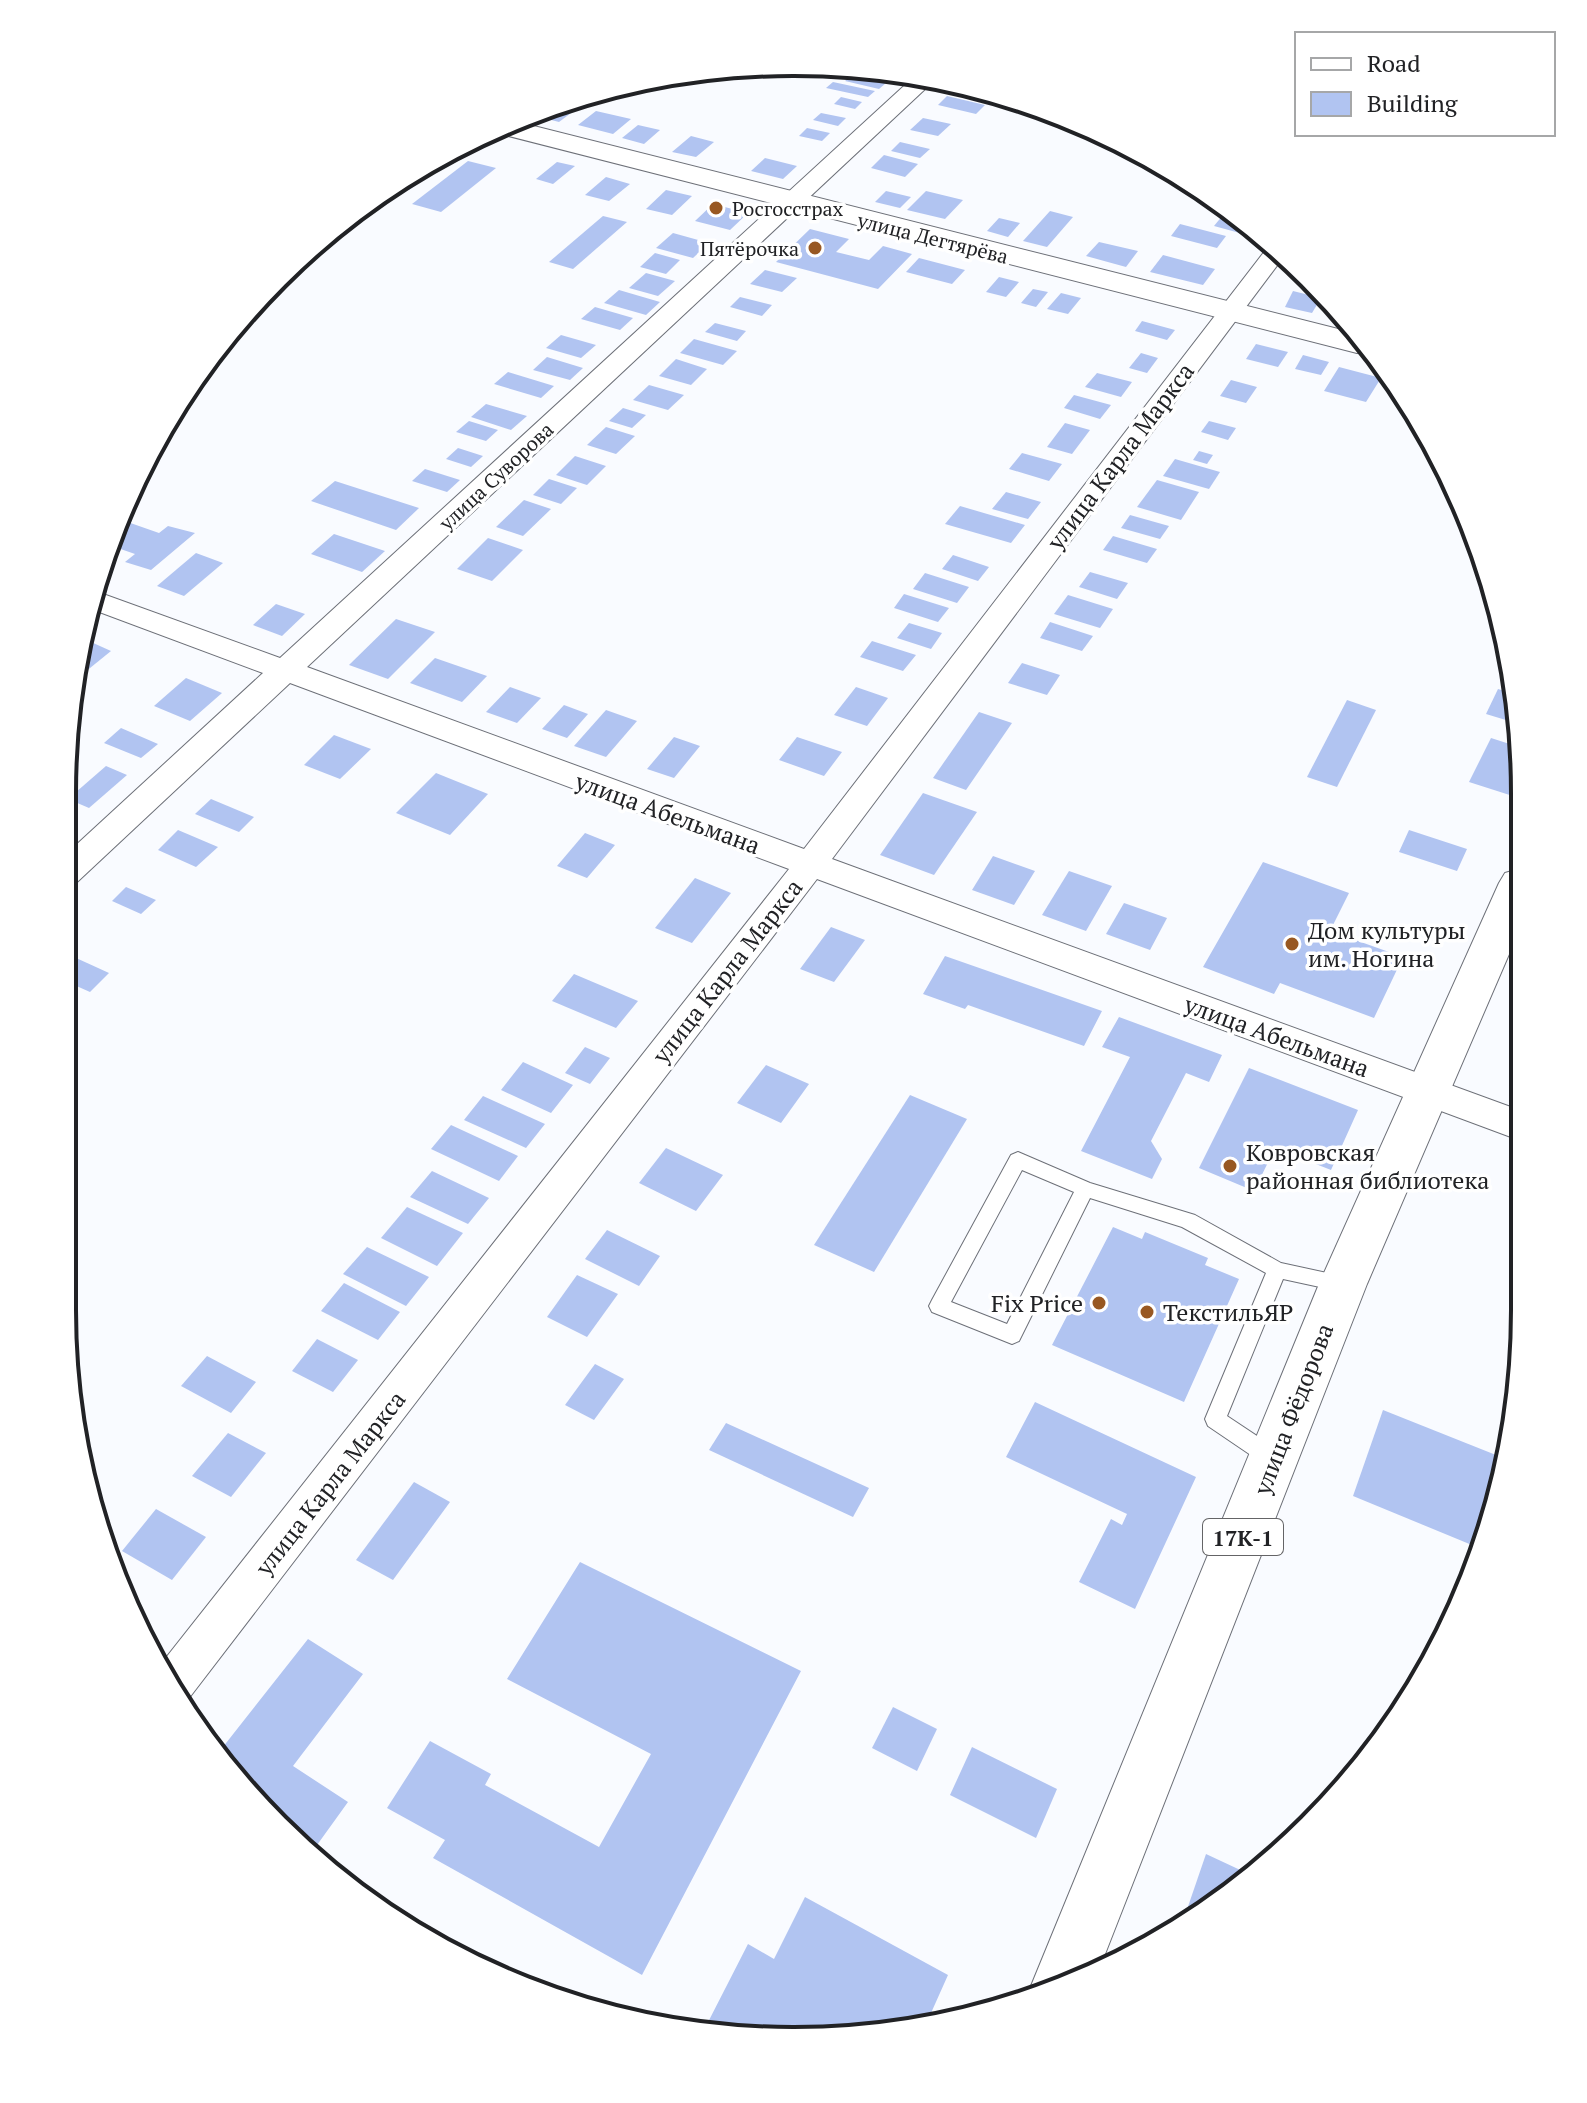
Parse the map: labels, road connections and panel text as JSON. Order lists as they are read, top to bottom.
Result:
{
  "streets": {
    "main road": ["улица Дегтярёва", "улица Фёдорова", "17К-1"],
    "street": ["улица Карла Маркса", "улица Суворова", "улица Абельмана"]
  },
  "crossings": [
    ["улица Дегтярёва", "улица Карла Маркса"],
    ["улица Дегтярёва", "улица Суворова"],
    ["улица Карла Маркса", "улица Абельмана"],
    ["улица Суворова", "улица Абельмана"],
    ["улица Абельмана", "улица Фёдорова"]
  ],
  "places": [
    "Росгосстрах",
    "Пятёрочка",
    "Дом культуры им. Ногина",
    "Ковровская районная библиотека",
    "Fix Price",
    "ТекстильЯР"
  ],
  "legend": ["Road", "Building"]
}
